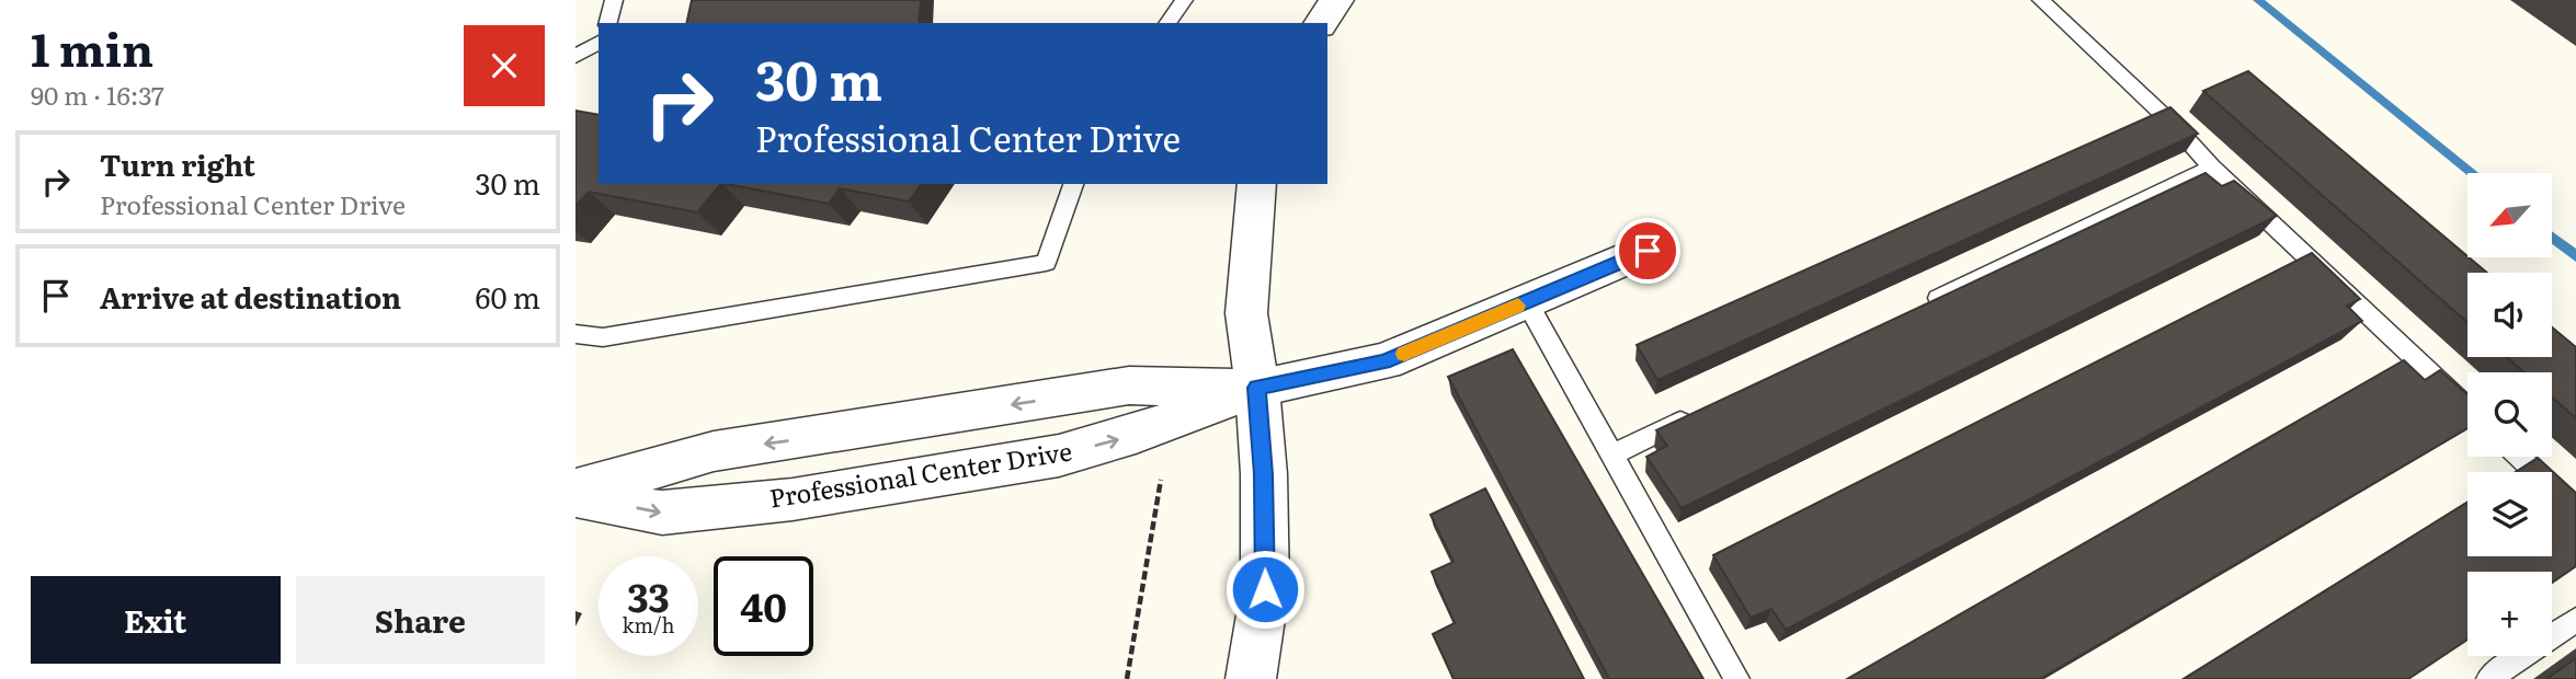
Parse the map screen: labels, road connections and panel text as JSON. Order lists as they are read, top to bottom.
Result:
{
  "streets": {
    "street": ["Professional Center Drive"]
  },
  "north": "bottom left",
  "page": {
    "heading": ["1 min", "90 m · 16:37"],
    "turn": ["30 m", "Professional Center Drive"],
    "list": [
      {
        "name": "Turn right",
        "note": "Professional Center Drive",
        "value": "30 m"
      },
      {
        "name": "Arrive at destination",
        "value": "60 m"
      }
    ],
    "map_buttons": "+",
    "speed": "33 km/h",
    "limit": "40",
    "buttons": ["Exit", "Share"]
  }
}
